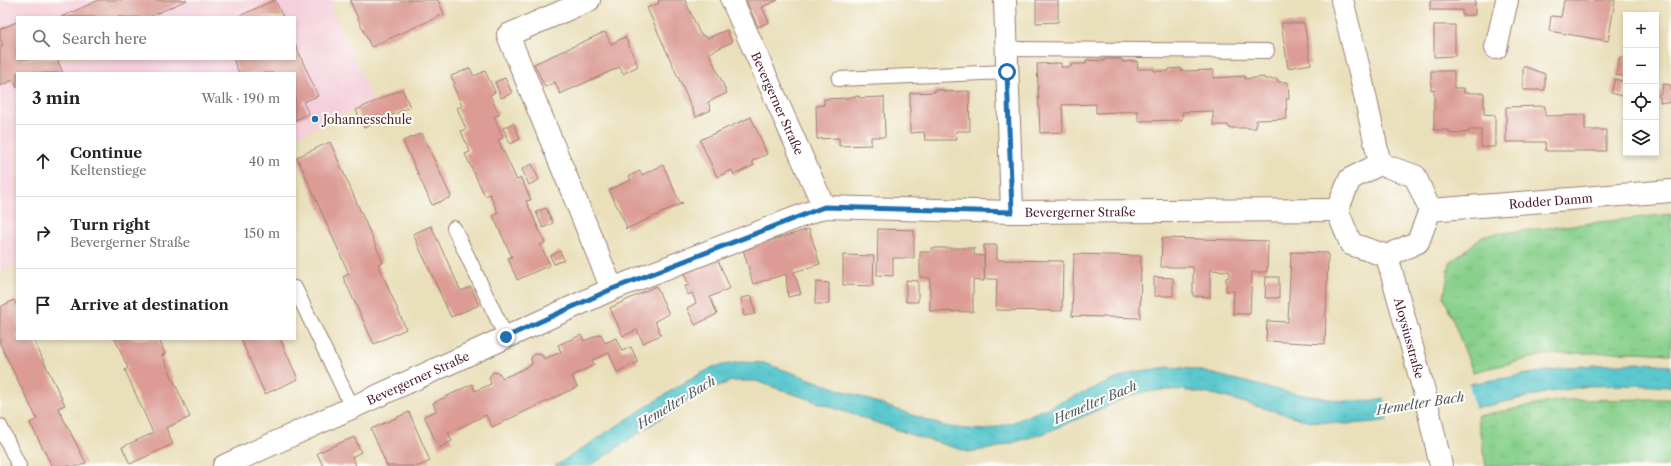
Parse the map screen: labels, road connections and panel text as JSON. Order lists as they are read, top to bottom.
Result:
{
  "streets": {
    "street": ["Bevergerner Straße", "Rodder Damm", "Aloysiusstraße"]
  },
  "crossings": [
    ["Bevergerner Straße", "Rodder Damm"],
    ["Bevergerner Straße", "Aloysiusstraße"],
    ["Rodder Damm", "Aloysiusstraße"]
  ],
  "water": ["Hemelter Bach"],
  "places": ["Johannesschule"],
  "page": {
    "map_buttons": ["+", "−"],
    "search": "Search here",
    "heading": ["3 min", "Walk · 190 m"],
    "list": [
      ["Continue", "Keltenstiege", "40 m"],
      ["Turn right", "Bevergerner Straße", "150 m"],
      "Arrive at destination"
    ]
  }
}
